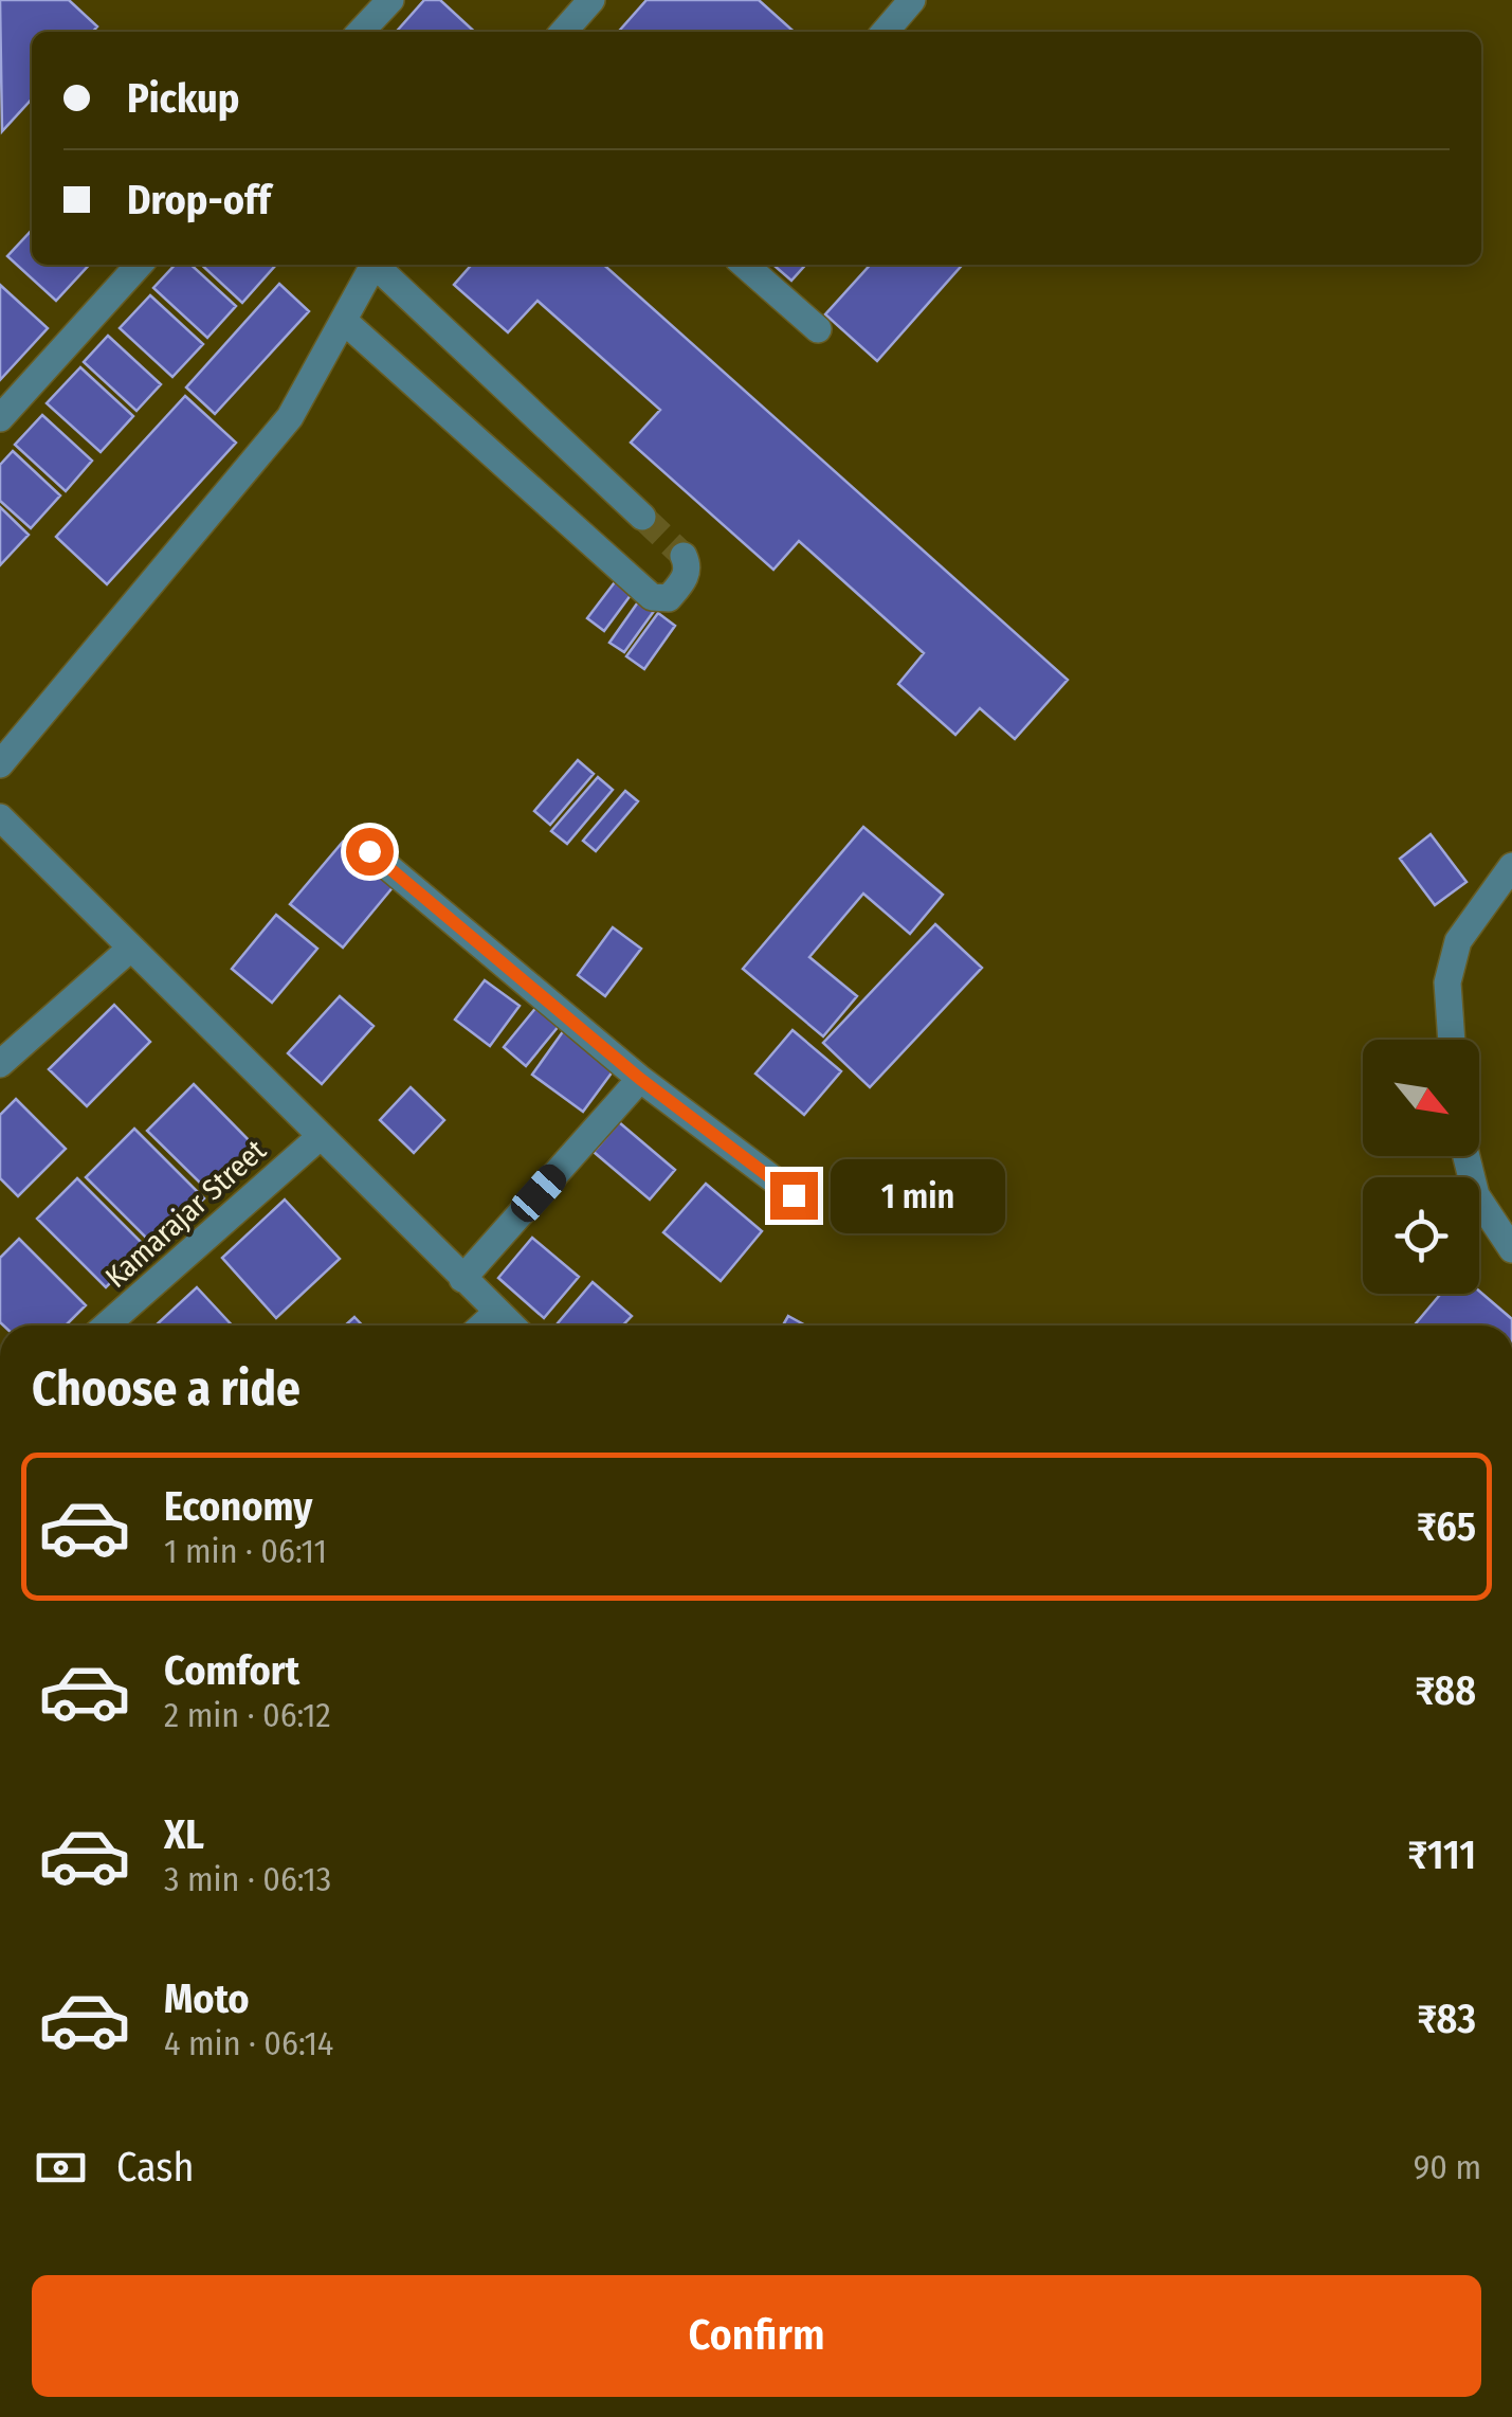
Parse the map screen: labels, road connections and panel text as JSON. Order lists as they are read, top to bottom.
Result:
{
  "streets": {
    "street": ["Kamarajar Street"]
  },
  "north": "bottom right",
  "page": {
    "banner": ["Pickup", "Drop-off"],
    "bubble": "1 min",
    "heading": "Choose a ride",
    "list": [
      {
        "name": "Economy",
        "note": "1 min · 06:11",
        "value": "₹65"
      },
      {
        "name": "Comfort",
        "note": "2 min · 06:12",
        "value": "₹88"
      },
      {
        "name": "XL",
        "note": "3 min · 06:13",
        "value": "₹111"
      },
      {
        "name": "Moto",
        "note": "4 min · 06:14",
        "value": "₹83"
      }
    ],
    "pay": ["Cash", "90 m"],
    "buttons": "Confirm"
  }
}
